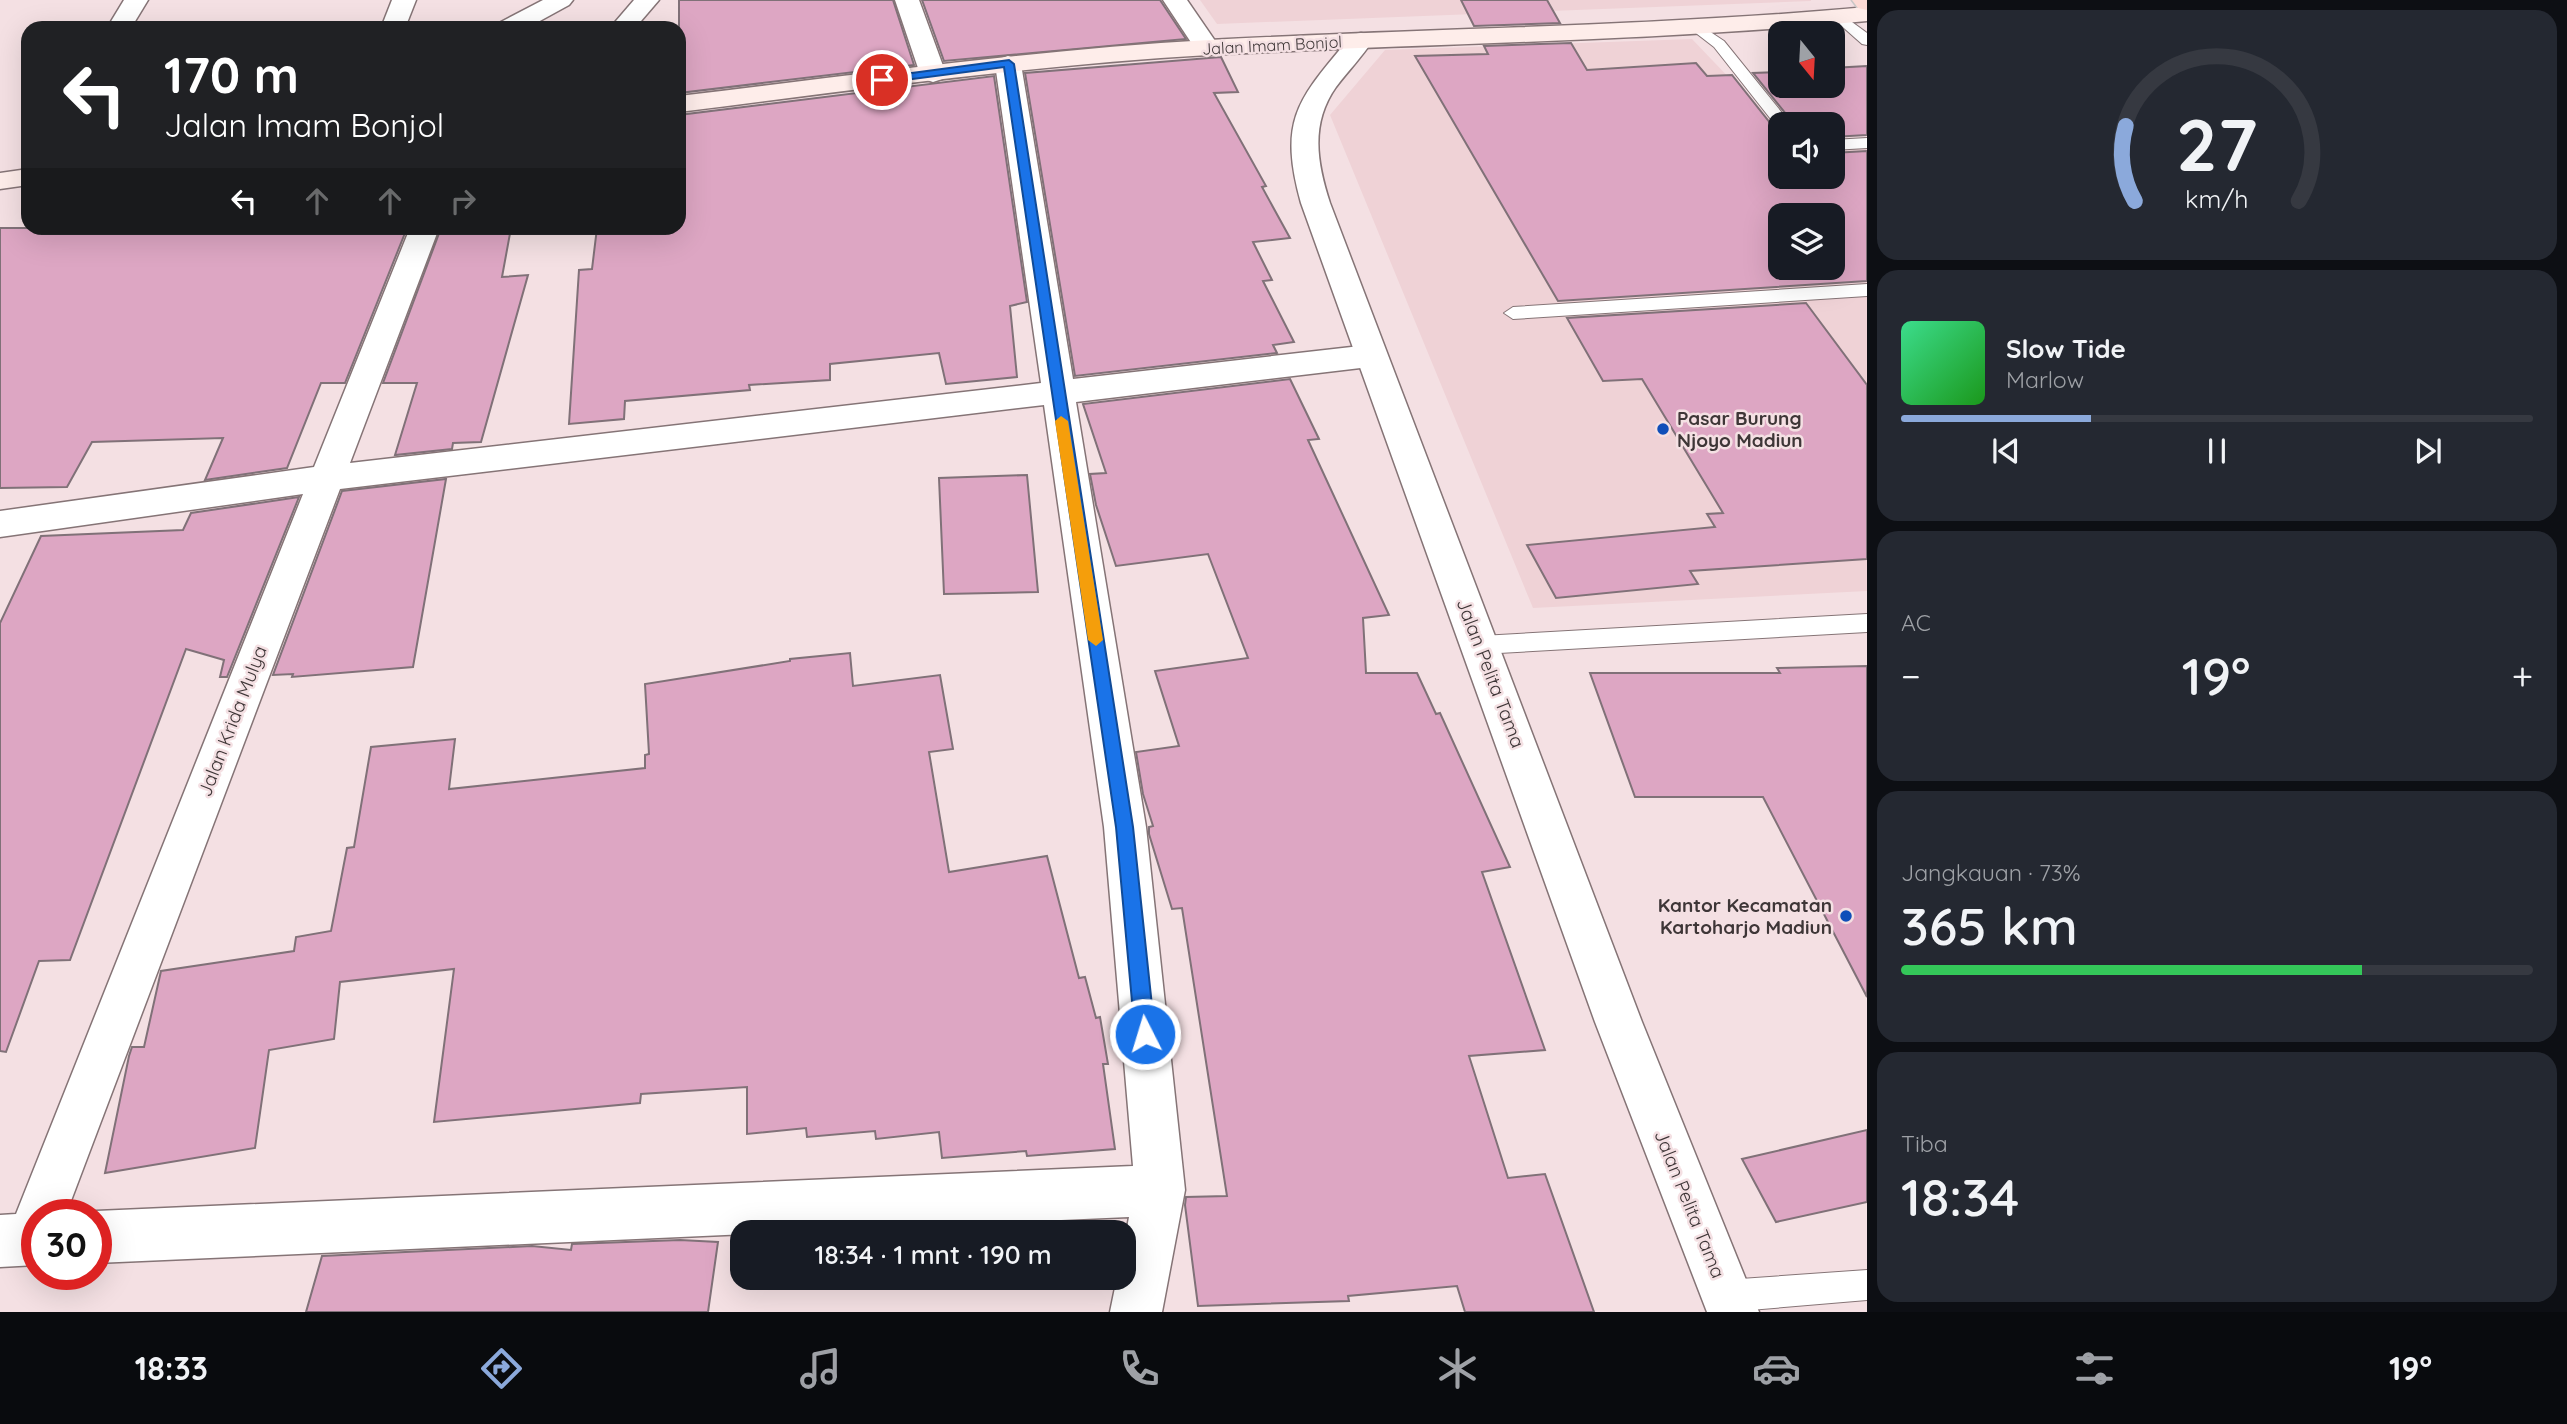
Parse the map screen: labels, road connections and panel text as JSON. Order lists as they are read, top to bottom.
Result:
{
  "streets": {
    "main road": ["Jalan Imam Bonjol"],
    "street": ["Jalan Pelita Tama", "Jalan Krida Mulya"]
  },
  "crossings": [
    ["Jalan Imam Bonjol", "Jalan Pelita Tama"]
  ],
  "places": ["Pasar Burung Njoyo Madiun", "Kantor Kecamatan Kartoharjo Madiun"],
  "north": "bottom",
  "page": {
    "turn": ["170 m", "Jalan Imam Bonjol"],
    "song": ["Slow Tide", "Marlow"],
    "tile": [
      "AC",
      ["Jangkauan · 73%", "365 km"],
      ["Tiba", "18:34"]
    ],
    "heat": ["−", "19°", "+"],
    "limit": "30",
    "trip": "18:34 · 1 mnt · 190 m",
    "tabs": ["18:33", "19°"],
    "gauge": ["27", "km/h"]
  }
}
